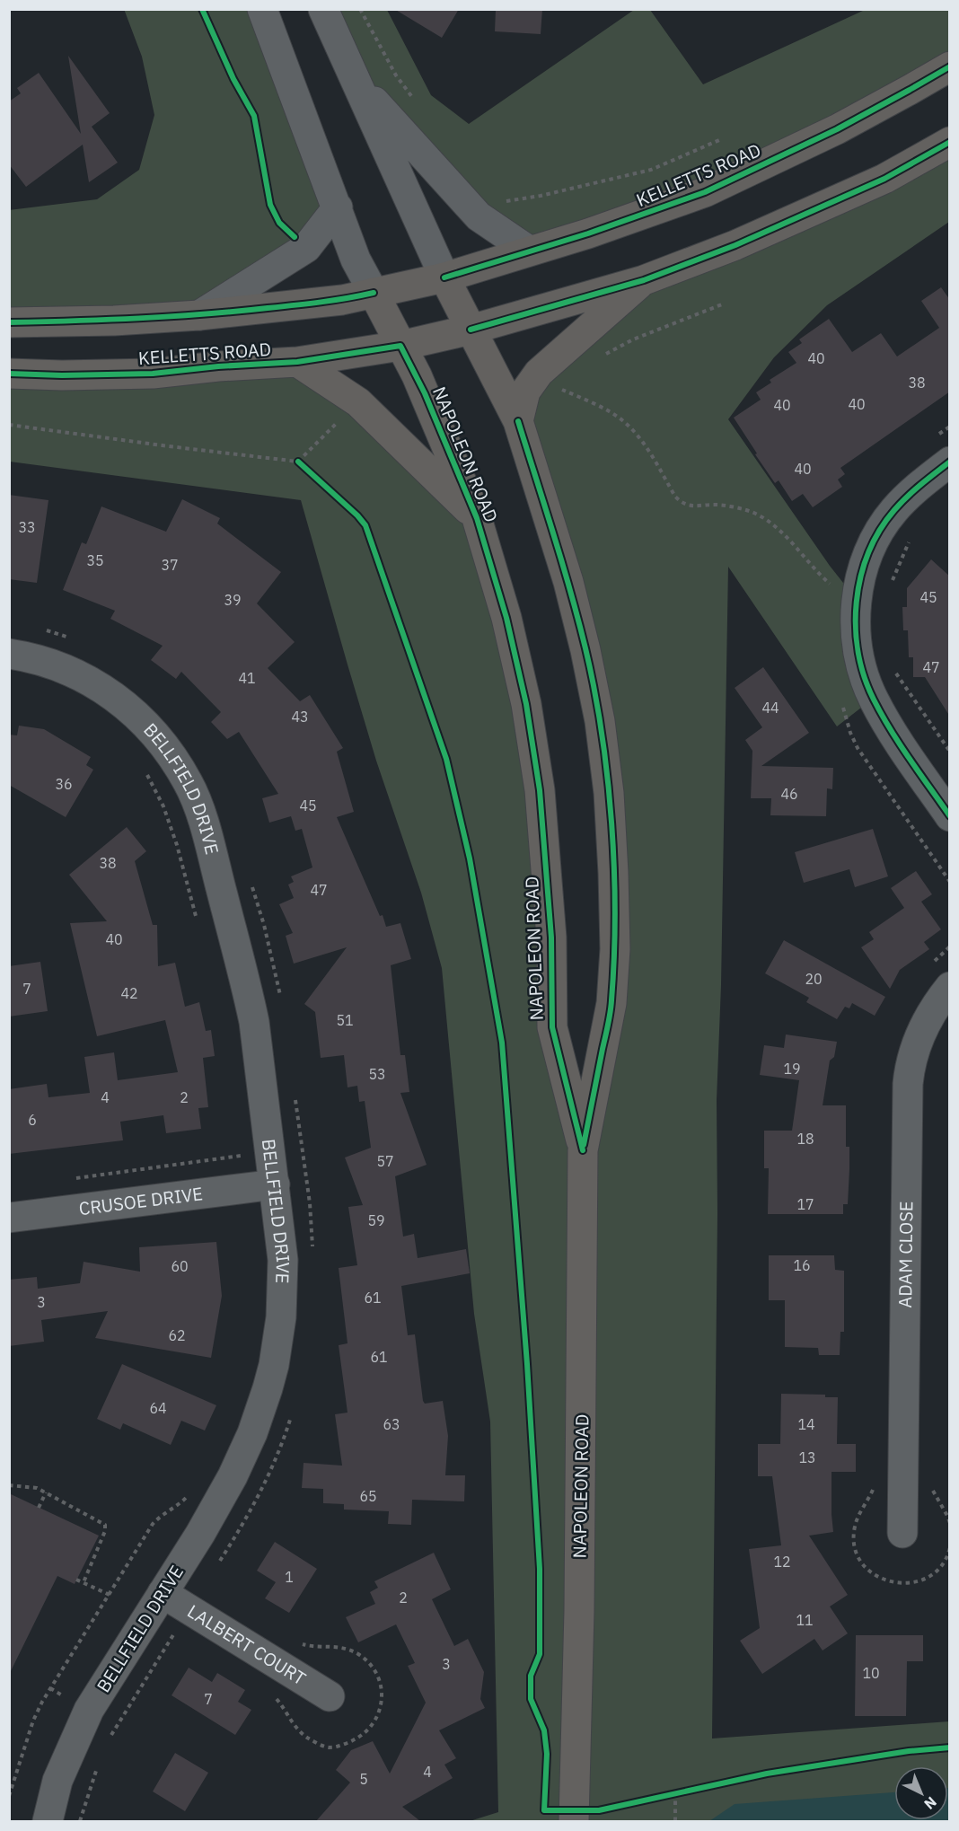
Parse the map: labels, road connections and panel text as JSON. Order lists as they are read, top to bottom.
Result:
{
  "streets": {
    "main road": ["KELLETTS ROAD", "NAPOLEON ROAD"],
    "street": [
      "BELLFIELD DRIVE",
      "CRUSOE DRIVE",
      "ADAM CLOSE",
      "LALBERT COURT"
    ]
  },
  "crossings": [
    ["KELLETTS ROAD", "NAPOLEON ROAD"],
    ["BELLFIELD DRIVE", "CRUSOE DRIVE"],
    ["BELLFIELD DRIVE", "LALBERT COURT"]
  ],
  "house_numbers": [
    "40",
    "38",
    "40",
    "40",
    "40",
    "33",
    "35",
    "37",
    "45",
    "39",
    "47",
    "41",
    "44",
    "43",
    "36",
    "46",
    "45",
    "38",
    "47",
    "40",
    "20",
    "7",
    "42",
    "51",
    "19",
    "53",
    "4",
    "2",
    "6",
    "18",
    "57",
    "17",
    "59",
    "16",
    "60",
    "61",
    "3",
    "62",
    "61",
    "64",
    "63",
    "14",
    "13",
    "65",
    "12",
    "1",
    "2",
    "11",
    "3",
    "10",
    "7",
    "4",
    "5"
  ],
  "north": "bottom right"
}
